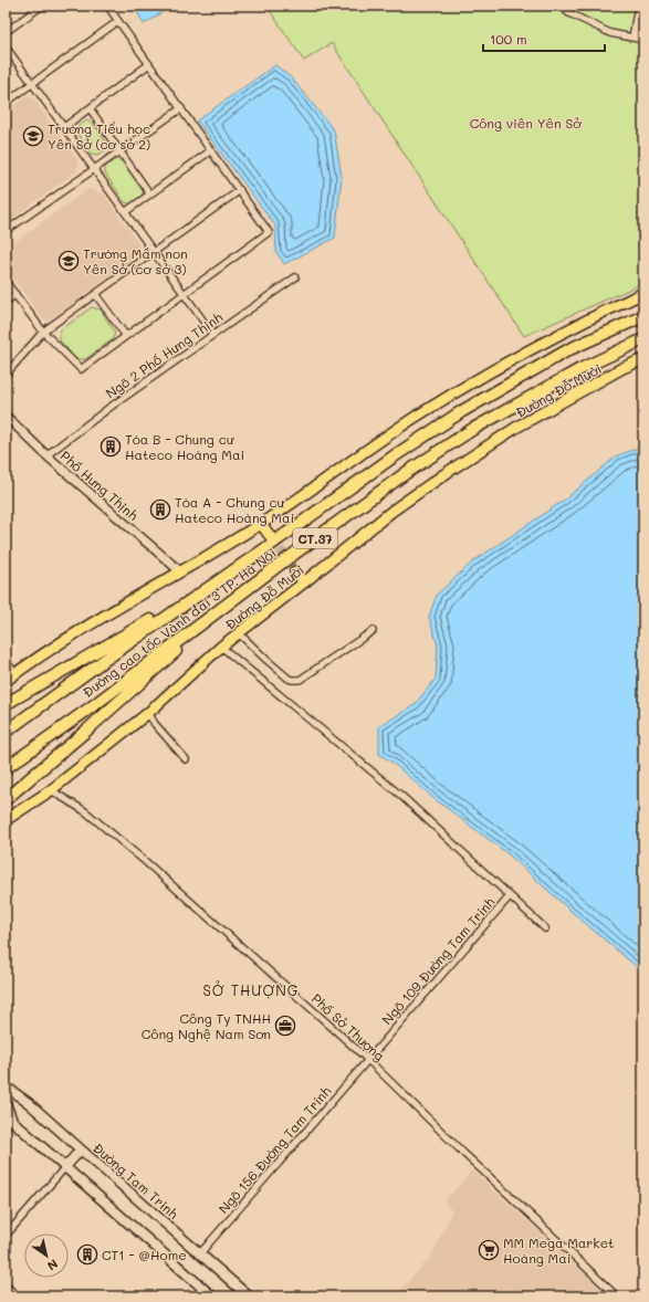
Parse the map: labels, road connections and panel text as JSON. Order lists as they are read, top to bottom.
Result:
{
  "streets": {
    "highway": ["CT.37", "Đường cao tốc Vành đai 3 TP. Hà Nội"],
    "main road": ["Đường Đỗ Mười", "Đường Tam Trinh"],
    "street": [
      "Ngõ 2 Phố Hưng Thịnh",
      "Phố Hưng Thịnh",
      "Ngõ 109 Đường Tam Trinh",
      "Phố Sở Thượng",
      "Ngõ 156 Đường Tam Trinh"
    ]
  },
  "crossings": [
    ["Ngõ 2 Phố Hưng Thịnh", "Phố Hưng Thịnh"],
    ["Đường Đỗ Mười", "Phố Sở Thượng"],
    ["Ngõ 109 Đường Tam Trinh", "Phố Sở Thượng"],
    ["Ngõ 109 Đường Tam Trinh", "Ngõ 156 Đường Tam Trinh"],
    ["Phố Sở Thượng", "Ngõ 156 Đường Tam Trinh"],
    ["Ngõ 156 Đường Tam Trinh", "Đường Tam Trinh"]
  ],
  "districts": ["SỞ THƯỢNG"],
  "parks": ["Công viên Yên Sở"],
  "places": {
    "school or university": ["Trường Tiểu học Yên Sở (cơ sở 2)", "Trường Mầm non Yên Sở (cơ sở 3)"],
    "building": ["Tòa B - Chung cư Hateco Hoàng Mai", "Tòa A - Chung cư Hateco Hoàng Mai", "CT1 - @Home"],
    "office": ["Công Ty TNHH Công Nghệ Nam Sơn"],
    "supermarket": ["MM Mega Market Hoàng Mai"]
  },
  "scale_bar": "100 m",
  "north": "bottom right"
}
